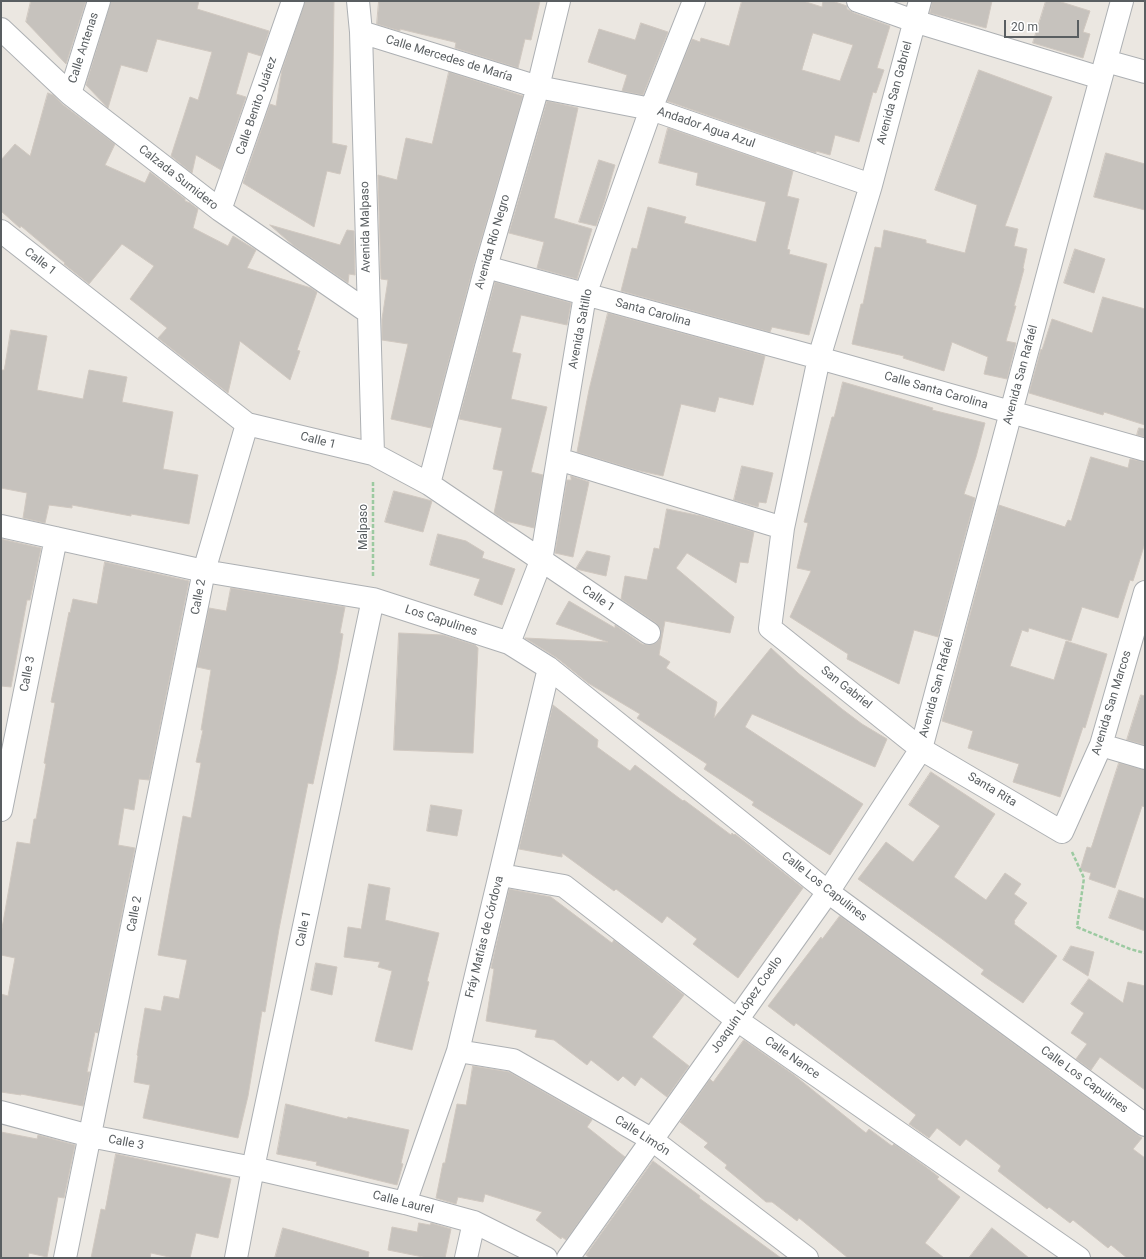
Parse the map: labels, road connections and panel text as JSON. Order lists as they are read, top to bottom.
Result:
{
  "streets": {
    "street": [
      "Calle Antenas",
      "Calle Mercedes de María",
      "Avenida San Gabriel",
      "Calle Benito Juárez",
      "Andador Agua Azul",
      "Calzada Sumidero",
      "Avenida Malpaso",
      "Avenida Río Negro",
      "Calle 1",
      "Santa Carolina",
      "Avenida Saltillo",
      "Avenida San Rafaél",
      "Calle Santa Carolina",
      "Calle 2",
      "Los Capulines",
      "Calle 3",
      "San Gabriel",
      "Avenida San Marcos",
      "Santa Rita",
      "Calle Los Capulines",
      "Fráy Matías de Córdova",
      "Joaquín López Coello",
      "Calle Nance",
      "Calle Limón",
      "Calle Laurel"
    ],
    "path": ["Malpaso"]
  },
  "crossings": [
    ["Calle Antenas", "Calzada Sumidero"],
    ["Calle Mercedes de María", "Andador Agua Azul"],
    ["Calle Mercedes de María", "Avenida Malpaso"],
    ["Calle Mercedes de María", "Avenida Río Negro"],
    ["Avenida San Gabriel", "Andador Agua Azul"],
    ["Calle Benito Juárez", "Calzada Sumidero"],
    ["Andador Agua Azul", "Avenida Río Negro"],
    ["Andador Agua Azul", "Avenida Saltillo"],
    ["Calzada Sumidero", "Avenida Malpaso"],
    ["Avenida Malpaso", "Calle 1"],
    ["Avenida Malpaso", "Malpaso"],
    ["Avenida Río Negro", "Calle 1"],
    ["Avenida Río Negro", "Santa Carolina"],
    ["Calle 1", "Avenida Saltillo"],
    ["Calle 1", "Malpaso"],
    ["Calle 1", "Calle 2"],
    ["Calle 1", "Los Capulines"],
    ["Calle 1", "Calle 3"],
    ["Calle 1", "Calle Laurel"],
    ["Santa Carolina", "Avenida Saltillo"],
    ["Santa Carolina", "Calle Santa Carolina"],
    ["Avenida Saltillo", "Los Capulines"],
    ["Avenida Saltillo", "Calle Los Capulines"],
    ["Avenida San Rafaél", "Calle Santa Carolina"],
    ["Avenida San Rafaél", "San Gabriel"],
    ["Avenida San Rafaél", "Santa Rita"],
    ["Avenida San Rafaél", "Joaquín López Coello"],
    ["Malpaso", "Calle 2"],
    ["Malpaso", "Los Capulines"],
    ["Calle 2", "Los Capulines"],
    ["Calle 2", "Calle 3"],
    ["Los Capulines", "Calle Los Capulines"],
    ["Calle 3", "Calle Laurel"],
    ["San Gabriel", "Santa Rita"],
    ["San Gabriel", "Joaquín López Coello"],
    ["Avenida San Marcos", "Santa Rita"],
    ["Santa Rita", "Joaquín López Coello"],
    ["Calle Los Capulines", "Fráy Matías de Córdova"],
    ["Calle Los Capulines", "Joaquín López Coello"],
    ["Fráy Matías de Córdova", "Calle Nance"],
    ["Fráy Matías de Córdova", "Calle Limón"],
    ["Fráy Matías de Córdova", "Calle Laurel"],
    ["Joaquín López Coello", "Calle Nance"],
    ["Joaquín López Coello", "Calle Limón"]
  ],
  "scale_bar": "20 m"
}
